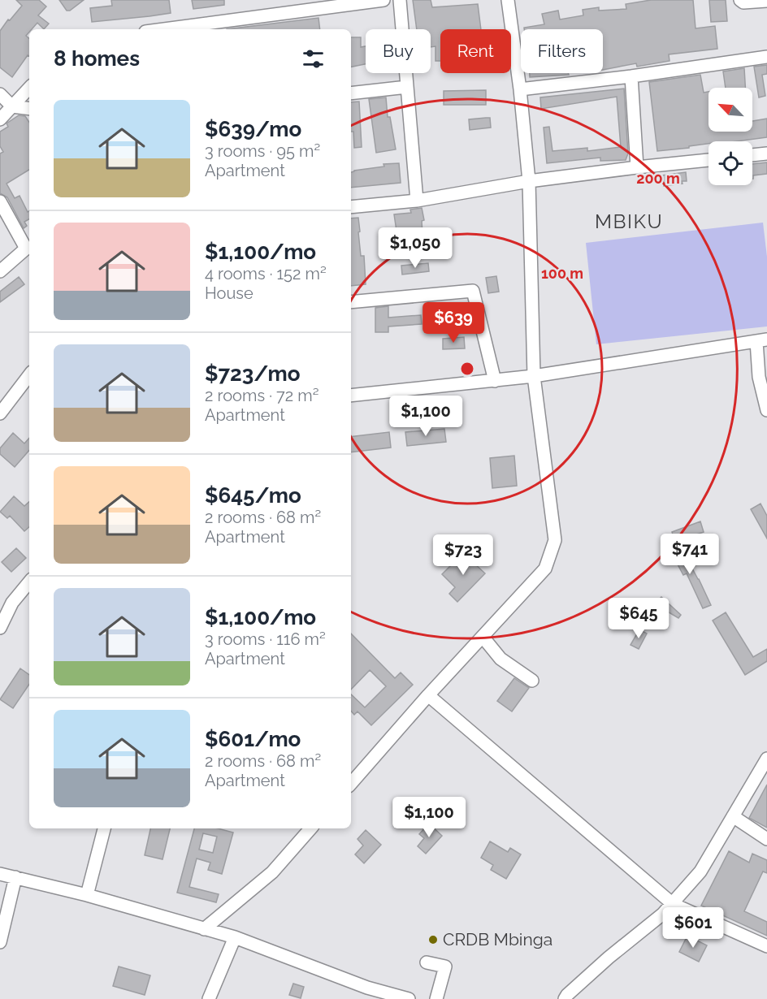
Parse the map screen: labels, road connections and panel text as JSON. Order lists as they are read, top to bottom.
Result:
{
  "districts": ["MBIKU"],
  "places": ["CRDB Mbinga"],
  "north": "top left",
  "page": {
    "chip": ["Buy", "Rent", "Filters"],
    "heading": "8 homes",
    "list": [
      {
        "name": "$639/mo",
        "note": "3 rooms · 95 m² · Apartment"
      },
      {
        "name": "$1,100/mo",
        "note": "4 rooms · 152 m² · House"
      },
      {
        "name": "$723/mo",
        "note": "2 rooms · 72 m² · Apartment"
      },
      {
        "name": "$645/mo",
        "note": "2 rooms · 68 m² · Apartment"
      },
      {
        "name": "$1,100/mo",
        "note": "3 rooms · 116 m² · Apartment"
      },
      {
        "name": "$601/mo",
        "note": "2 rooms · 68 m² · Apartment"
      }
    ],
    "price": [
      "$1,050",
      "$639",
      "$1,100",
      "$741",
      "$723",
      "$645",
      "$1,100",
      "$601"
    ]
  },
  "rings": ["200 m", "100 m"]
}
